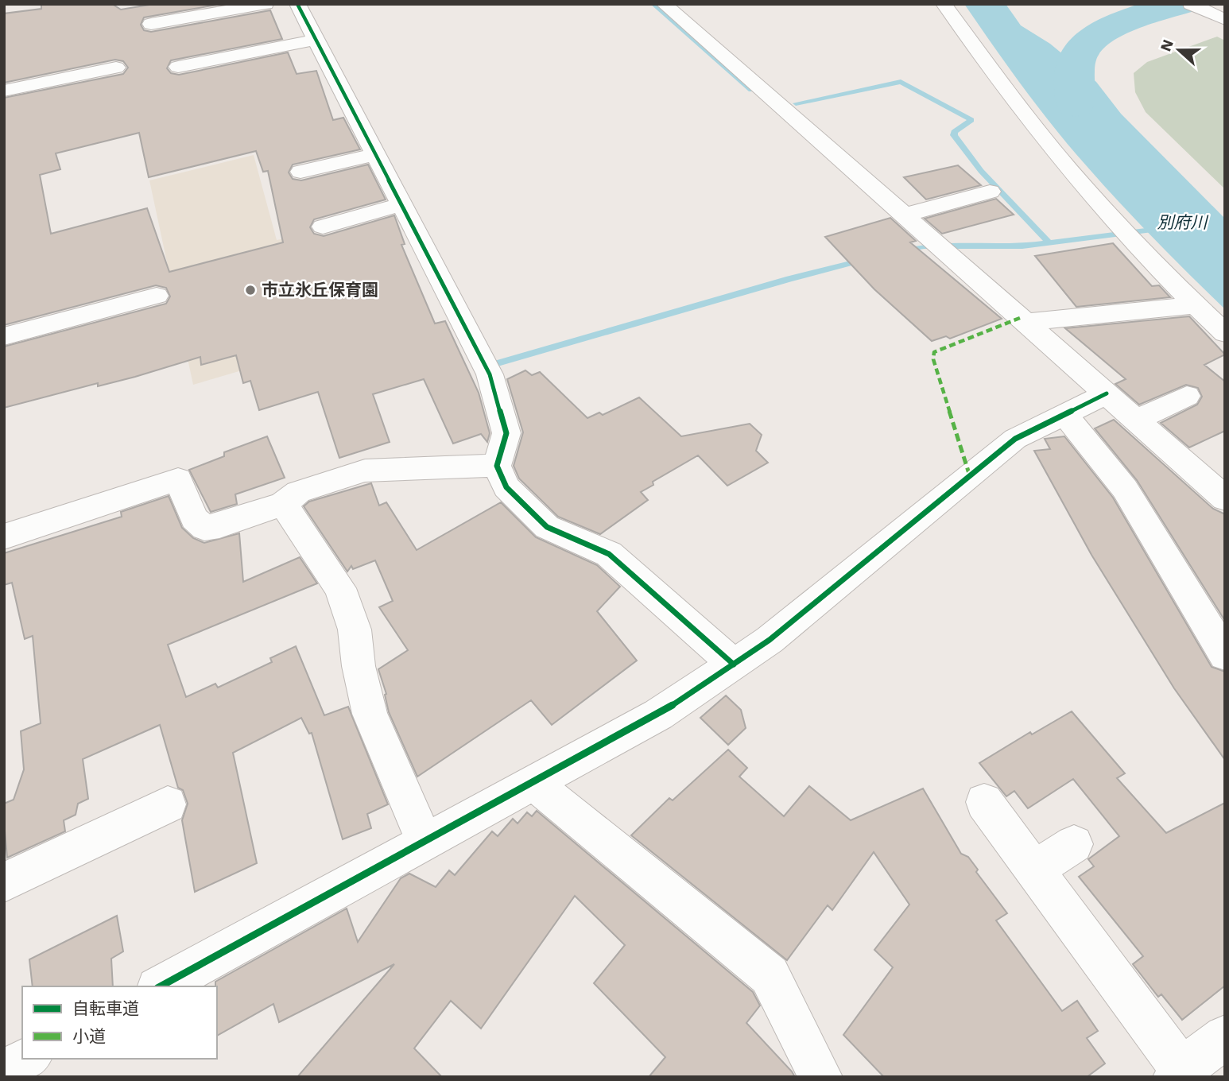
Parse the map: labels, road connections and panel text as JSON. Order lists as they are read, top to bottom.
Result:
{
  "water": ["別府川"],
  "places": ["市立氷丘保育園"],
  "legend": ["自転車道", "小道"],
  "north": "left"
}
